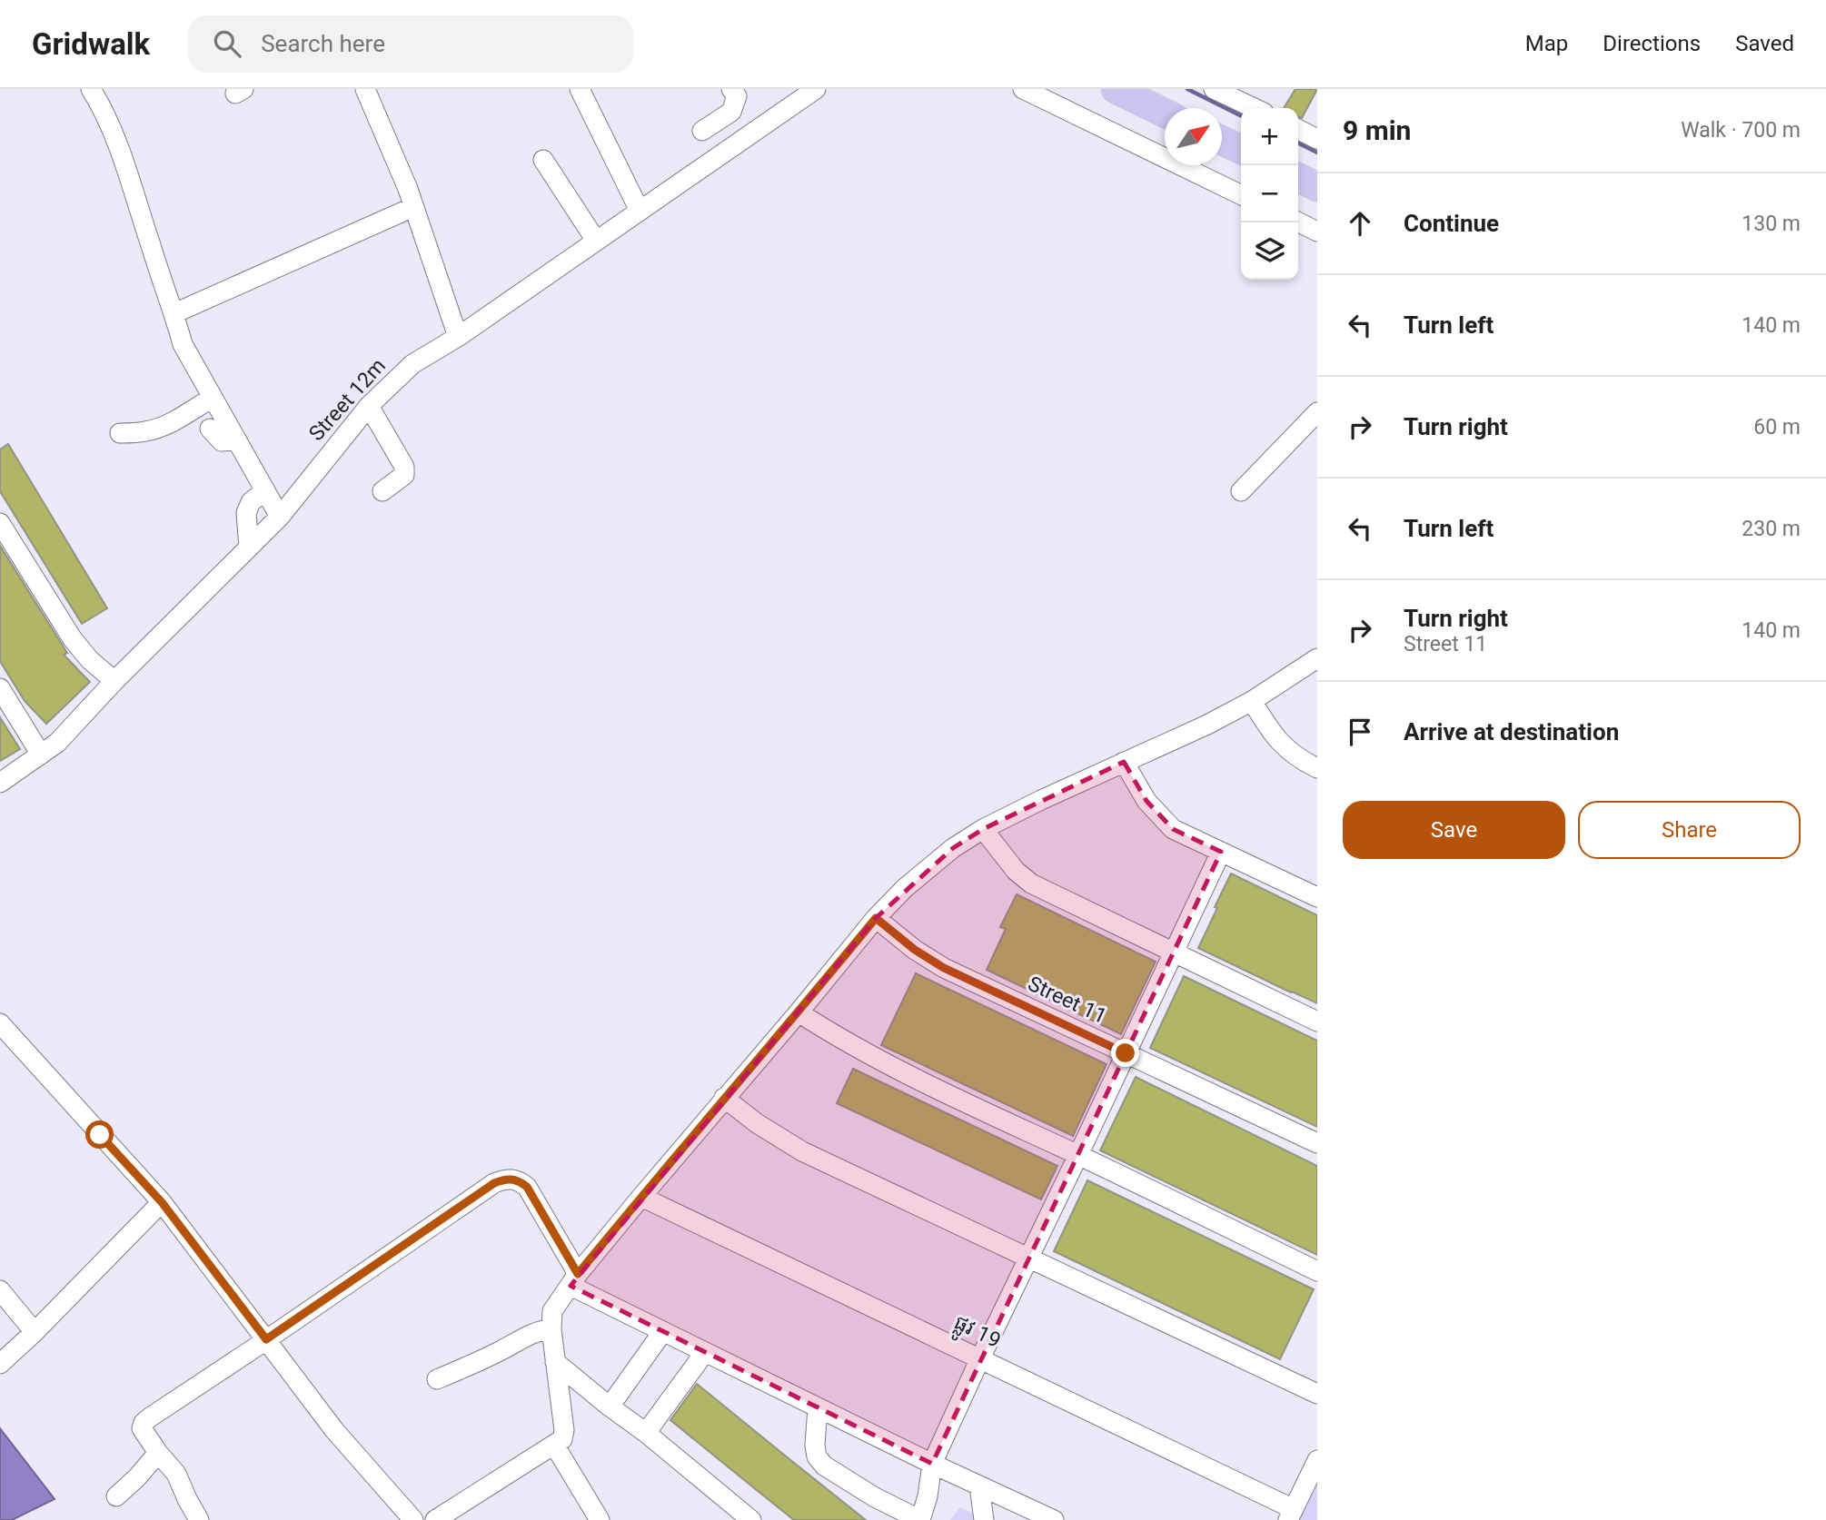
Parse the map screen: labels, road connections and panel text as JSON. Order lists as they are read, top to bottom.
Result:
{
  "streets": {
    "street": ["Street 12m", "Street 11", "ផ្លូវ 19"]
  },
  "north": "top right",
  "page": {
    "header": "Gridwalk",
    "search": "Search here",
    "nav": ["Map", "Directions", "Saved"],
    "heading": ["9 min", "Walk · 700 m"],
    "map_buttons": ["+", "−"],
    "list": [
      ["Continue", "130 m"],
      ["Turn left", "140 m"],
      ["Turn right", "60 m"],
      ["Turn left", "230 m"],
      ["Turn right", "Street 11", "140 m"],
      "Arrive at destination"
    ],
    "buttons": ["Save", "Share"]
  }
}
